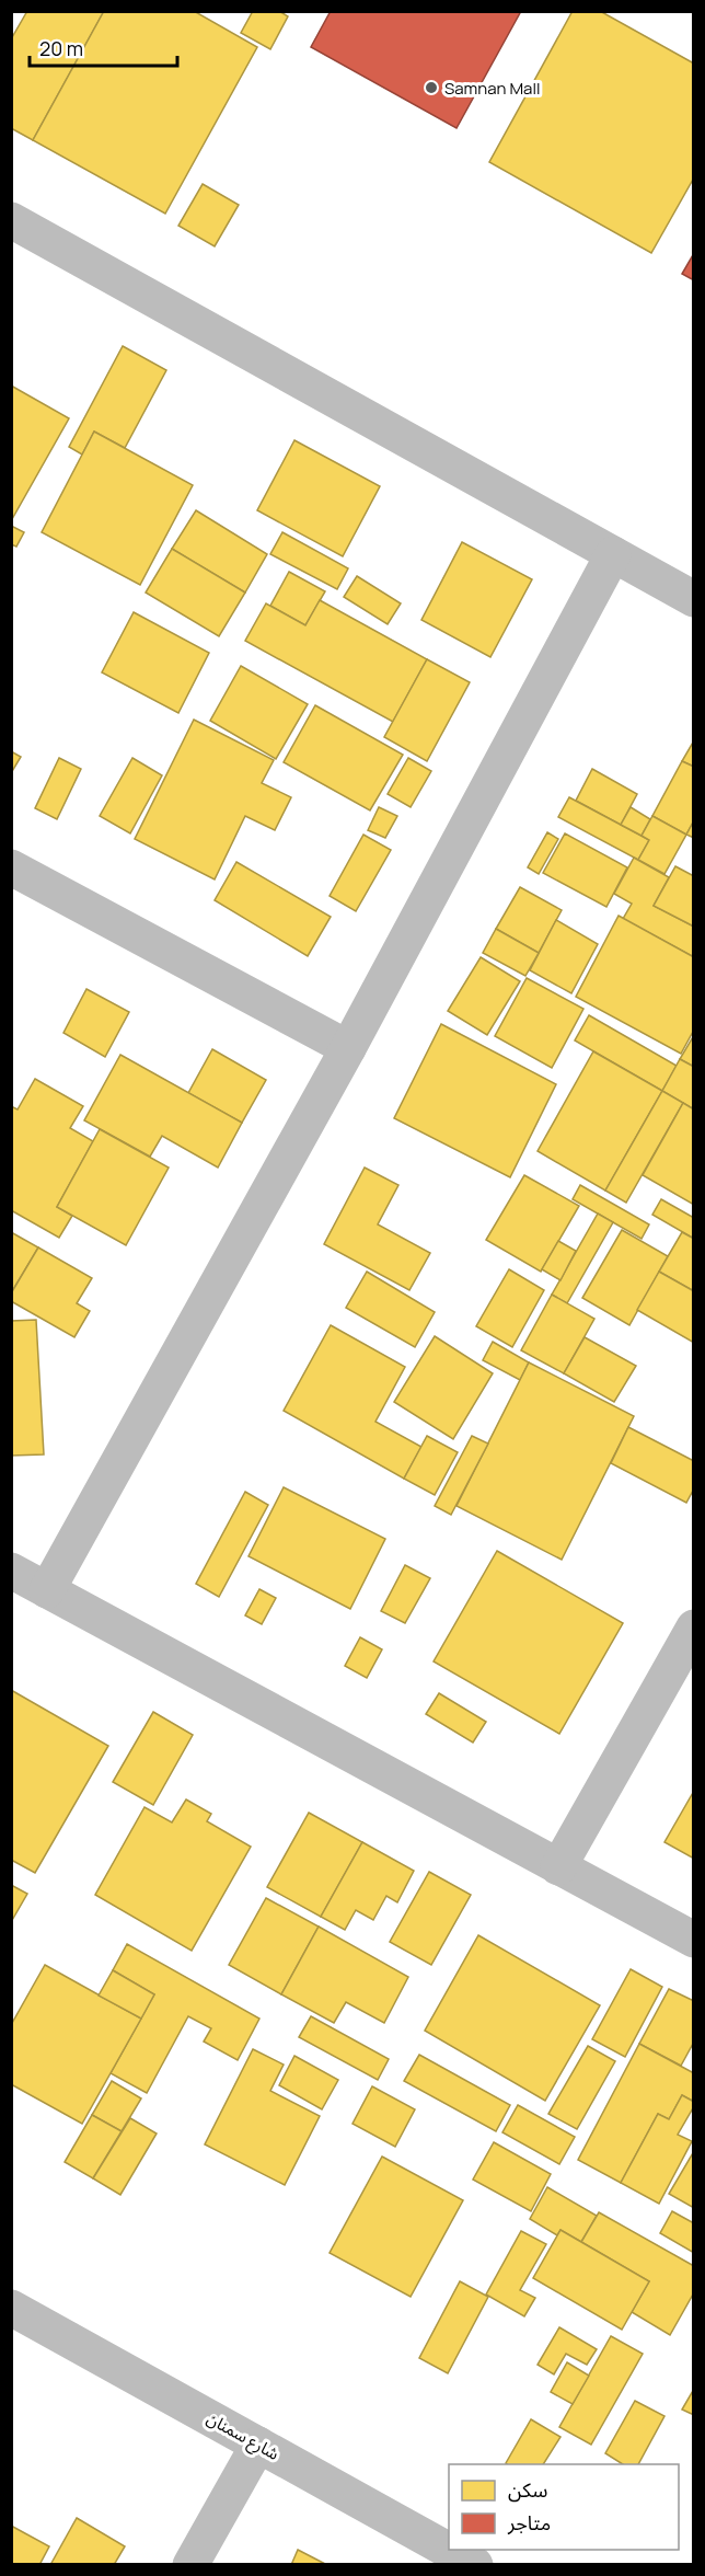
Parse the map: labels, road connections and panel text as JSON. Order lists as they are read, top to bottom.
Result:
{
  "streets": {
    "street": ["شارع سمنان"]
  },
  "places": ["Samnan Mall"],
  "legend": ["سكن", "متاجر"],
  "scale_bar": "20 m"
}
